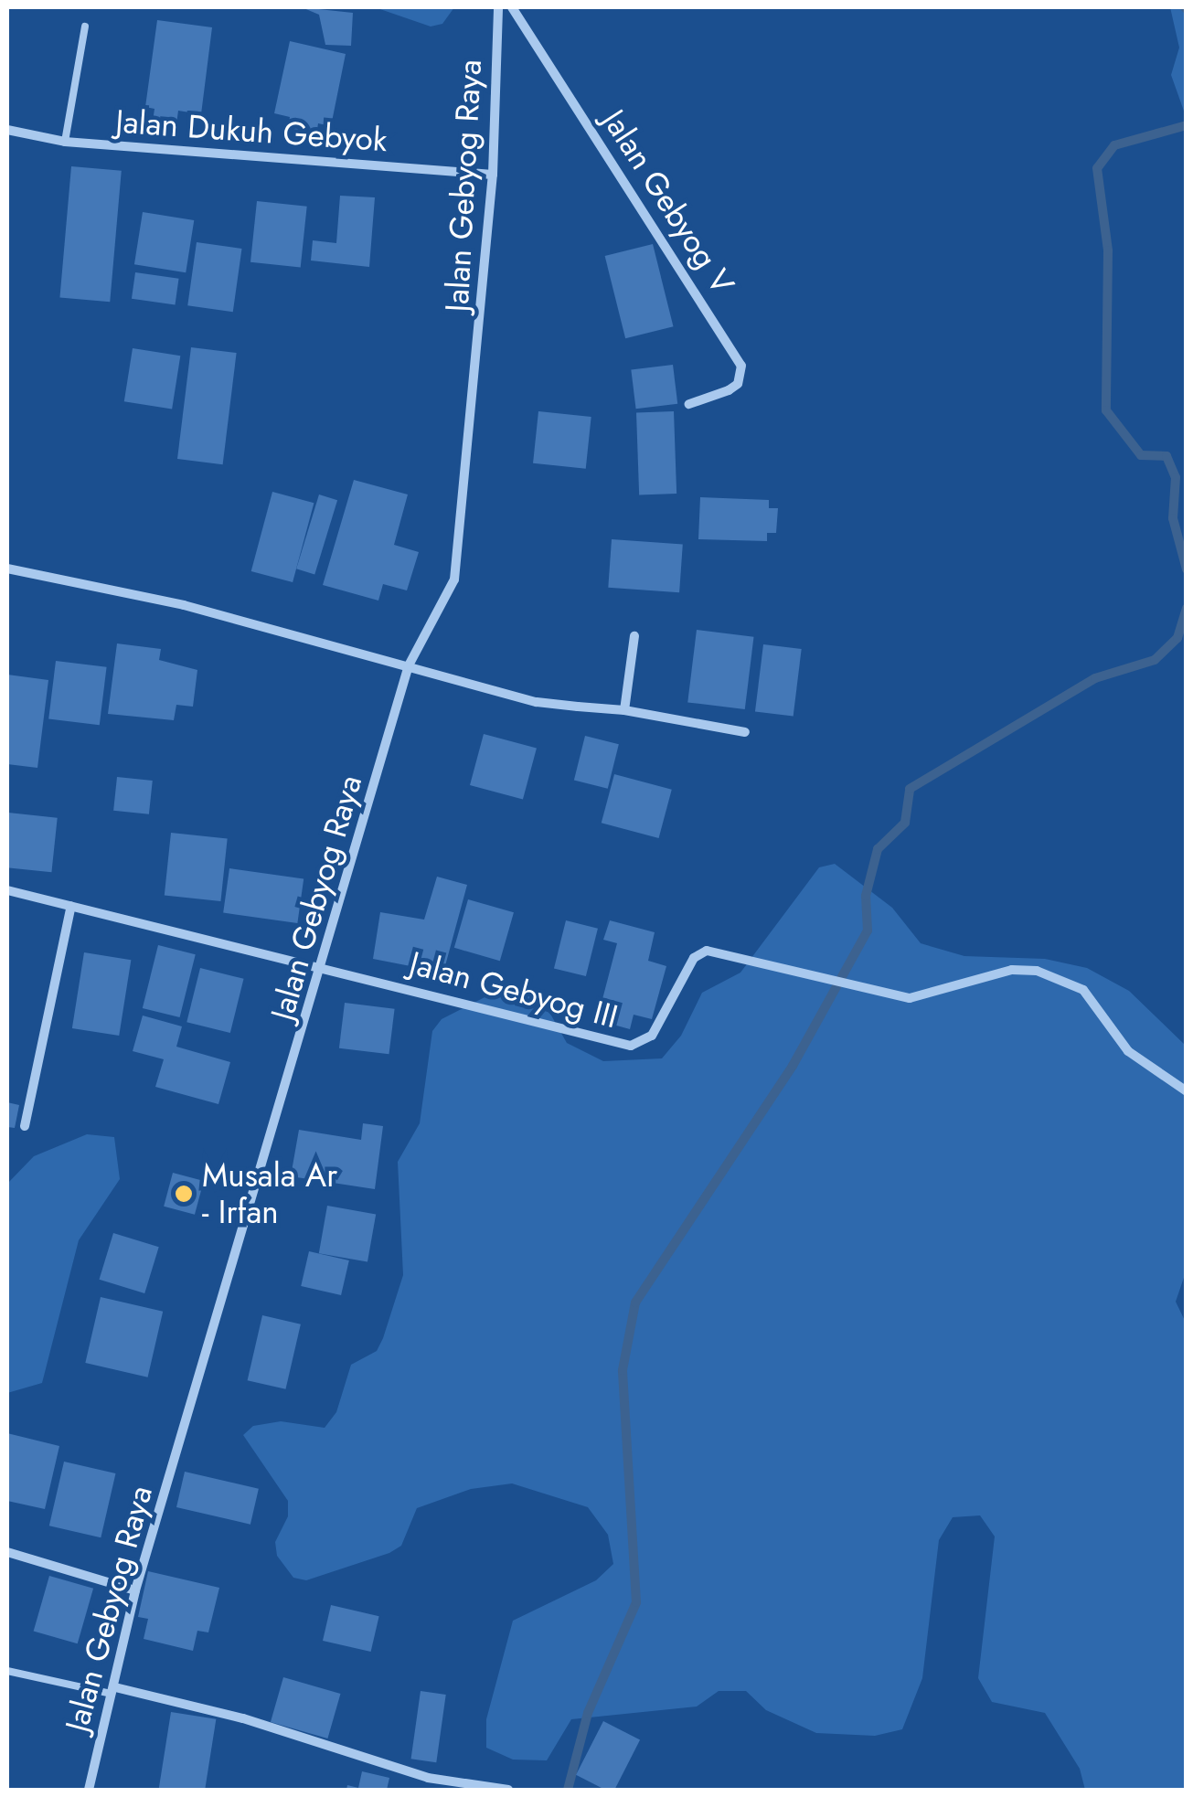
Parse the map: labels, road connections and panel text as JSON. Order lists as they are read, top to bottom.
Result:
{
  "streets": {
    "street": [
      "Jalan Dukuh Gebyok",
      "Jalan Gebyog Raya",
      "Jalan Gebyog V",
      "Jalan Gebyog III"
    ]
  },
  "crossings": [
    ["Jalan Dukuh Gebyok", "Jalan Gebyog Raya"],
    ["Jalan Gebyog Raya", "Jalan Gebyog III"]
  ],
  "places": ["Musala Ar - Irfan"]
}
